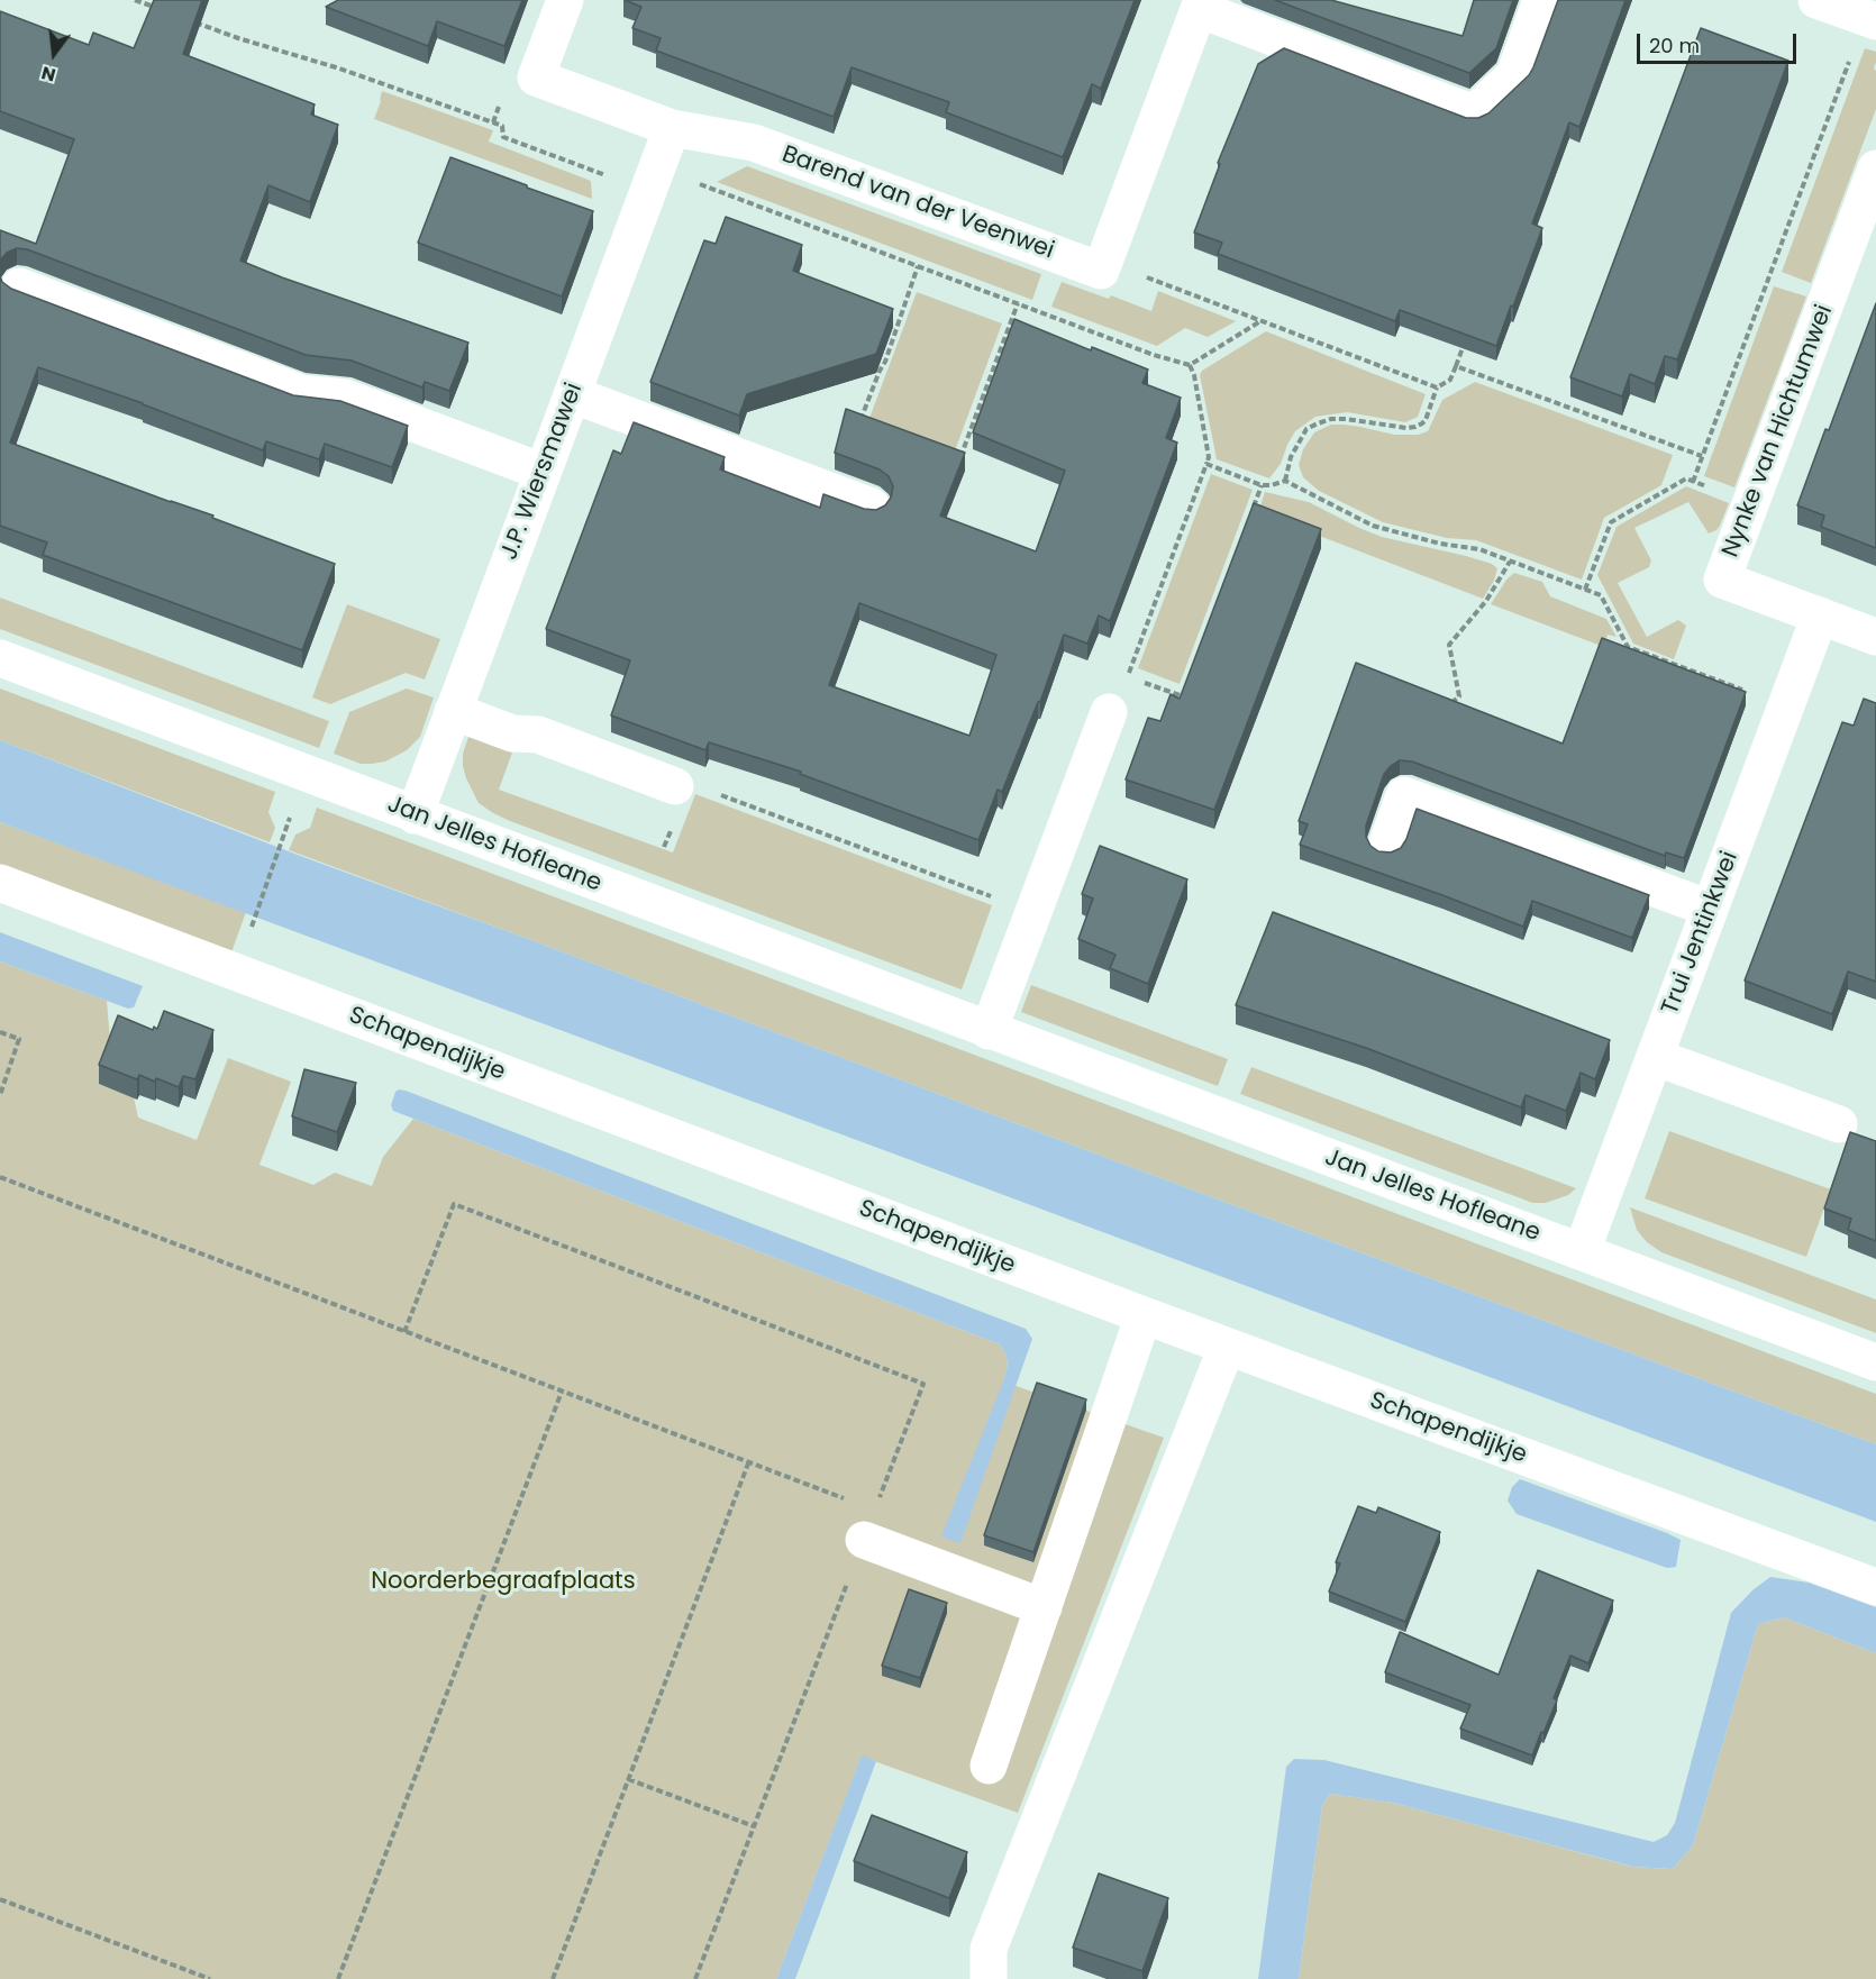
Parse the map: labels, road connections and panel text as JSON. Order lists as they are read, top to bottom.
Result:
{
  "streets": {
    "street": [
      "Barend van der Veenwei",
      "Nynke van Hichtumwei",
      "J.P. Wiersmawei",
      "Jan Jelles Hofleane",
      "Trui Jentinkwei",
      "Schapendijkje"
    ]
  },
  "crossings": [
    ["Barend van der Veenwei", "J.P. Wiersmawei"],
    ["Nynke van Hichtumwei", "Trui Jentinkwei"],
    ["J.P. Wiersmawei", "Jan Jelles Hofleane"],
    ["Jan Jelles Hofleane", "Trui Jentinkwei"]
  ],
  "parks": ["Noorderbegraafplaats"],
  "scale_bar": "20 m",
  "north": "bottom"
}
